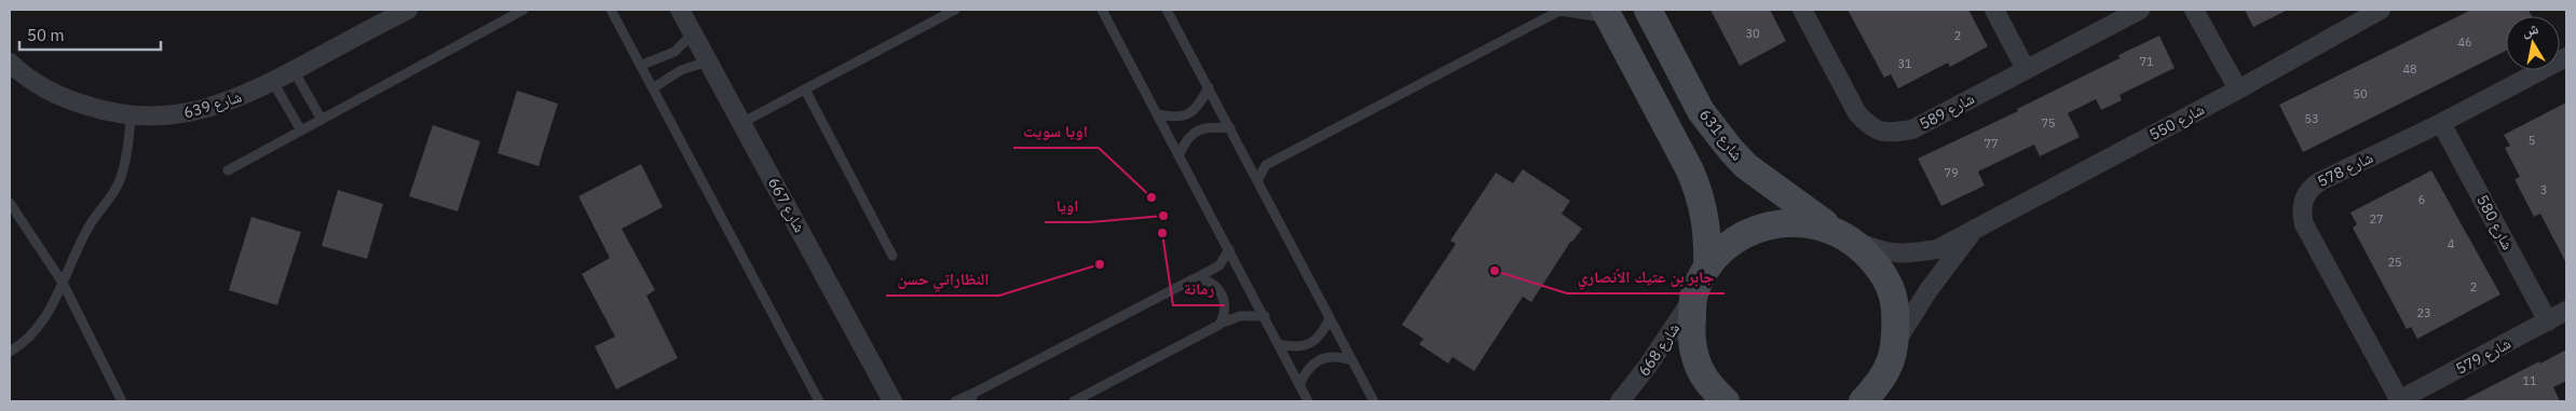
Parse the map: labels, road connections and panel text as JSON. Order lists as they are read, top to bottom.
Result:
{
  "streets": {
    "main road": ["شارع 631"],
    "street": [
      "شارع 639",
      "شارع 589",
      "شارع 550",
      "شارع 578",
      "شارع 667",
      "شارع 580",
      "شارع 668",
      "شارع 579"
    ]
  },
  "crossings": [
    ["شارع 550", "شارع 631"],
    ["شارع 578", "شارع 580"],
    ["شارع 578", "شارع 579"],
    ["شارع 580", "شارع 579"]
  ],
  "places": [
    "اويا سويت",
    "اويا",
    "رمانة",
    "النظاراتي حسن",
    "جابر بن عتيك الأنصاري"
  ],
  "house_numbers": [
    "30",
    "2",
    "46",
    "71",
    "31",
    "48",
    "50",
    "53",
    "75",
    "5",
    "77",
    "79",
    "3",
    "6",
    "27",
    "4",
    "25",
    "2",
    "23",
    "11"
  ],
  "scale_bar": "50 m",
  "north": "top"
}
